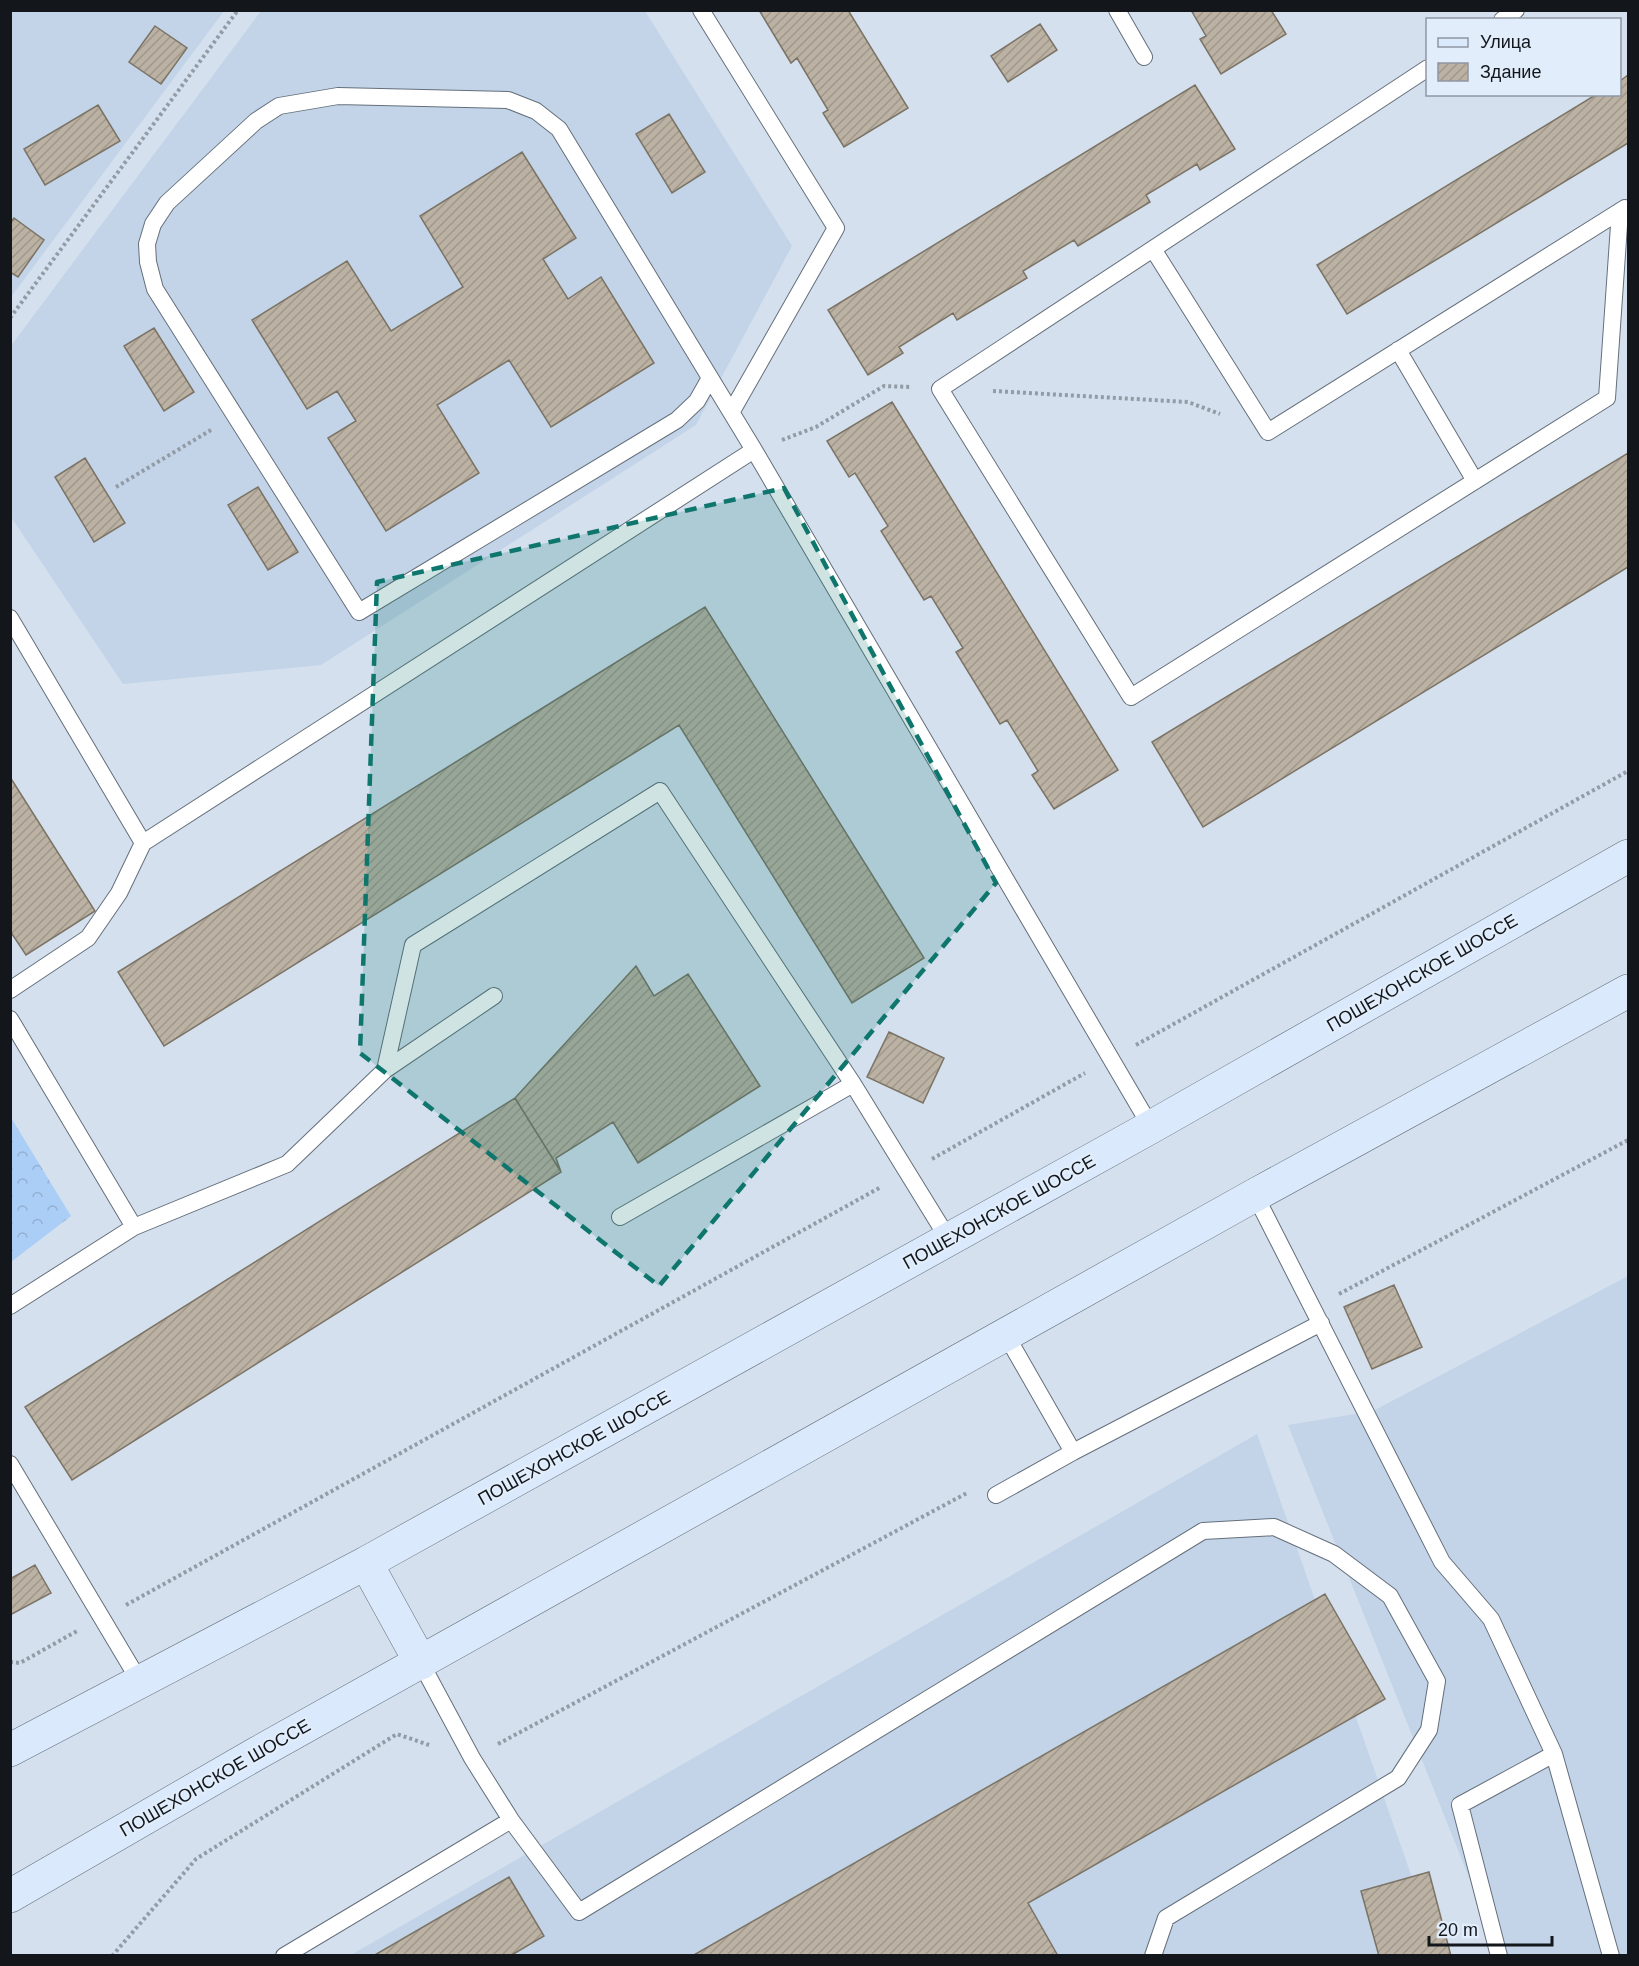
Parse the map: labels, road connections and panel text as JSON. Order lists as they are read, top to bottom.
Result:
{
  "streets": {
    "main road": ["ПОШЕХОНСКОЕ ШОССЕ"]
  },
  "legend": ["Улица", "Здание"],
  "scale_bar": "20 m"
}
